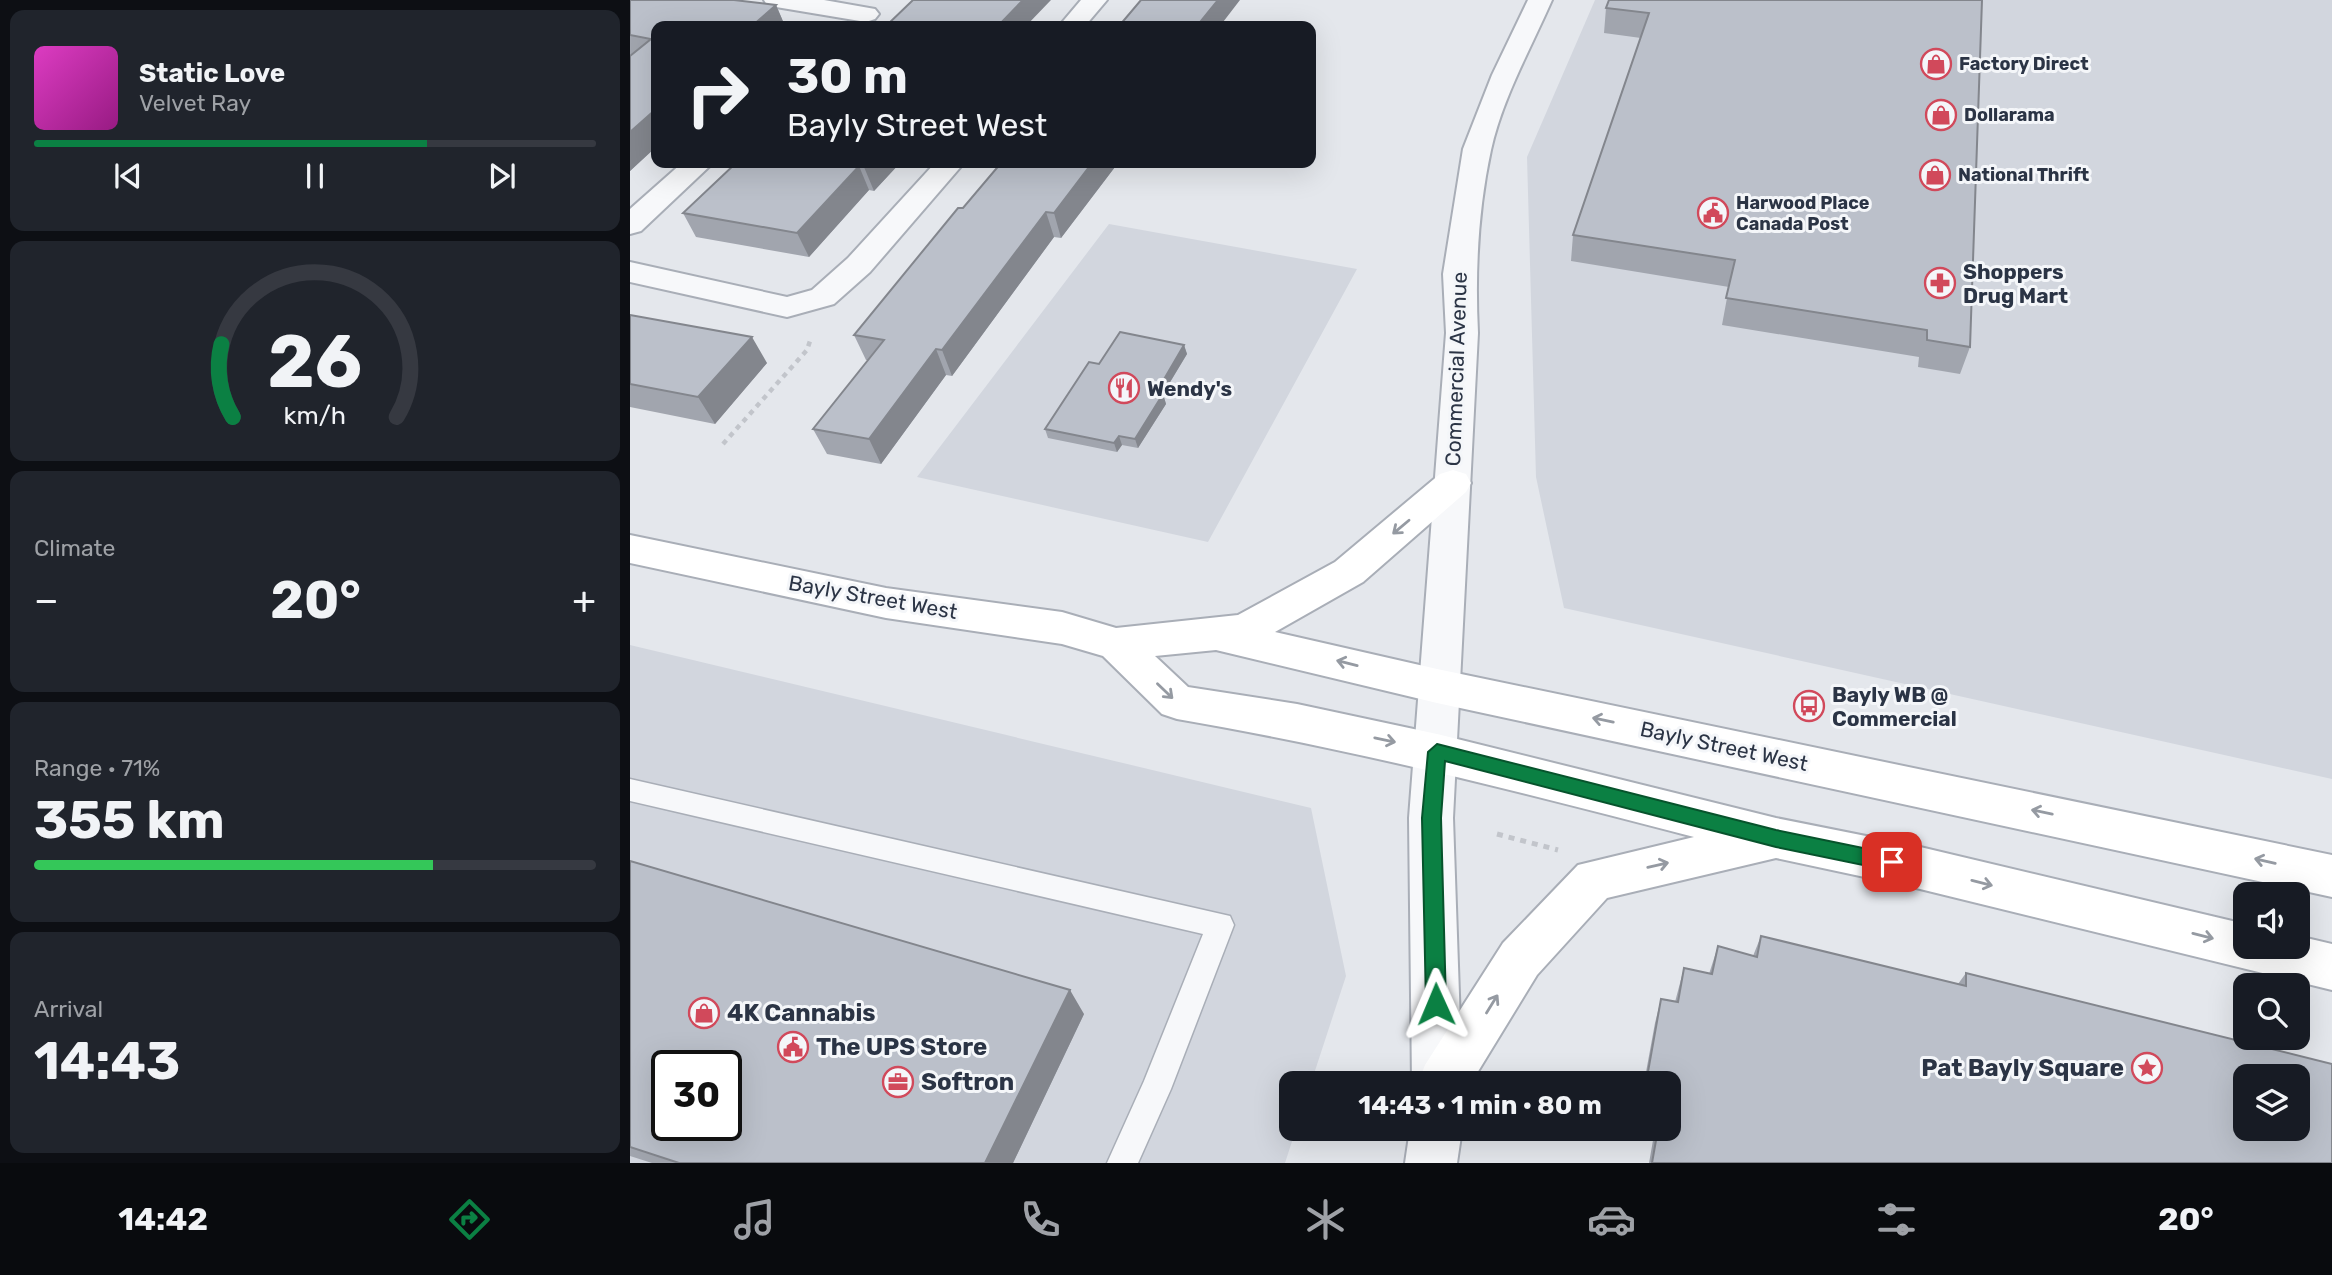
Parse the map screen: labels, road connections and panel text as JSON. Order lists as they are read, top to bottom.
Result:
{
  "streets": {
    "main road": ["Bayly Street West"],
    "street": ["Commercial Avenue"]
  },
  "crossings": [
    ["Commercial Avenue", "Bayly Street West"]
  ],
  "places": {
    "shop": [
      "Factory Direct",
      "Dollarama",
      "National Thrift",
      "4K Cannabis"
    ],
    "public building": ["Harwood Place Canada Post", "The UPS Store"],
    "pharmacy": ["Shoppers Drug Mart"],
    "restaurant": ["Wendy's"],
    "bus stop": ["Bayly WB @ Commercial"],
    "place": ["Pat Bayly Square"],
    "office": ["Softron"]
  },
  "page": {
    "turn": ["30 m", "Bayly Street West"],
    "song": ["Static Love", "Velvet Ray"],
    "tile": [
      "Climate",
      ["Range · 71%", "355 km"],
      ["Arrival", "14:43"]
    ],
    "heat": ["−", "20°", "+"],
    "limit": "30",
    "trip": "14:43 · 1 min · 80 m",
    "tabs": ["14:42", "20°"],
    "gauge": ["26", "km/h"]
  }
}
